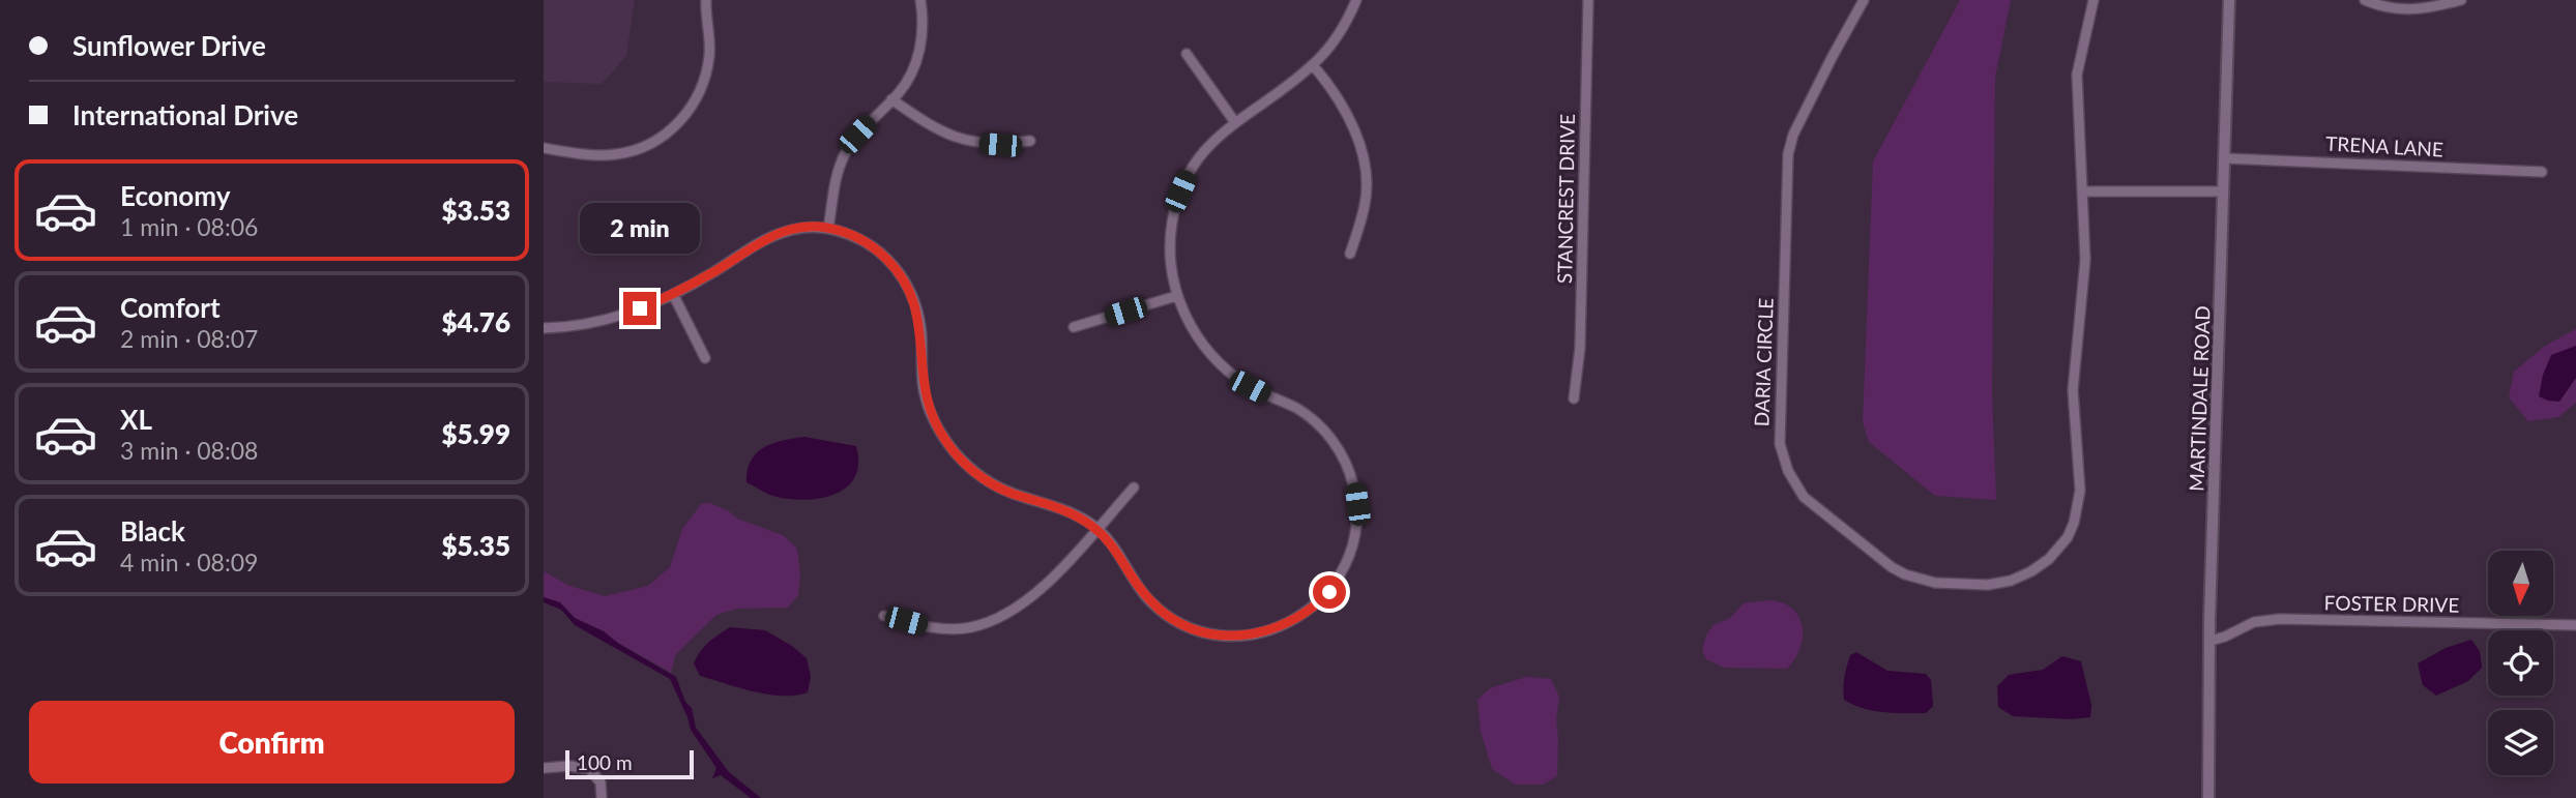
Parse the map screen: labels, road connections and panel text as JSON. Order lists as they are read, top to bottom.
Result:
{
  "streets": {
    "street": [
      "TRENA LANE",
      "STANCREST DRIVE",
      "DARIA CIRCLE",
      "MARTINDALE ROAD",
      "FOSTER DRIVE"
    ]
  },
  "crossings": [
    ["TRENA LANE", "MARTINDALE ROAD"],
    ["MARTINDALE ROAD", "FOSTER DRIVE"]
  ],
  "scale_bar": "100 m",
  "north": "bottom",
  "page": {
    "banner": ["Sunflower Drive", "International Drive"],
    "list": [
      {
        "name": "Economy",
        "note": "1 min · 08:06",
        "value": "$3.53"
      },
      {
        "name": "Comfort",
        "note": "2 min · 08:07",
        "value": "$4.76"
      },
      {
        "name": "XL",
        "note": "3 min · 08:08",
        "value": "$5.99"
      },
      {
        "name": "Black",
        "note": "4 min · 08:09",
        "value": "$5.35"
      }
    ],
    "bubble": "2 min",
    "buttons": "Confirm",
    "scale": "100 m"
  }
}
